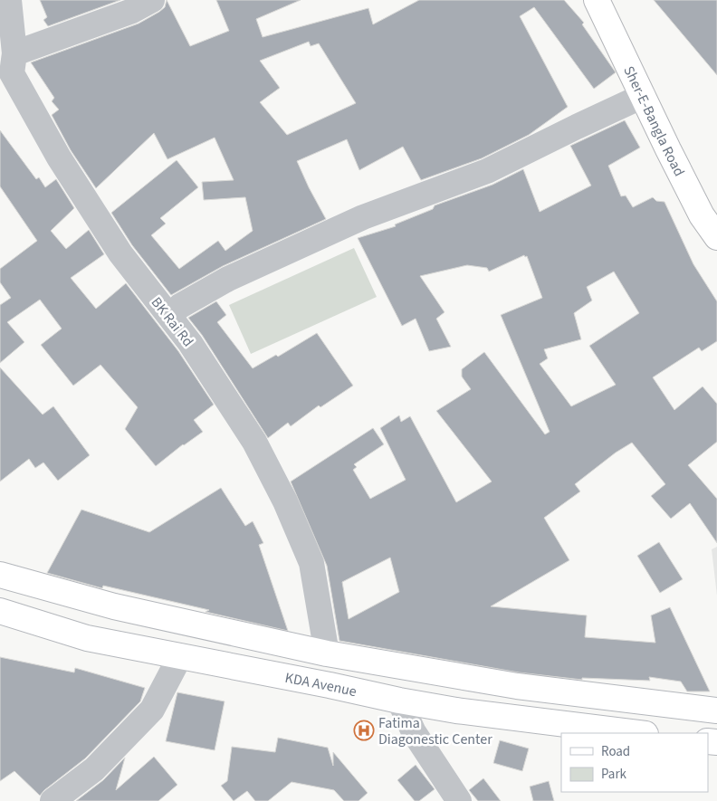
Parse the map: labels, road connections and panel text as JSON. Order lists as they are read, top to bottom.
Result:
{
  "streets": {
    "main road": ["Sher-E-Bangla Road", "KDA Avenue"],
    "street": ["BK Rai Rd"]
  },
  "places": {
    "hospital": ["Fatima Diagonestic Center"]
  },
  "legend": ["Road", "Park"]
}
